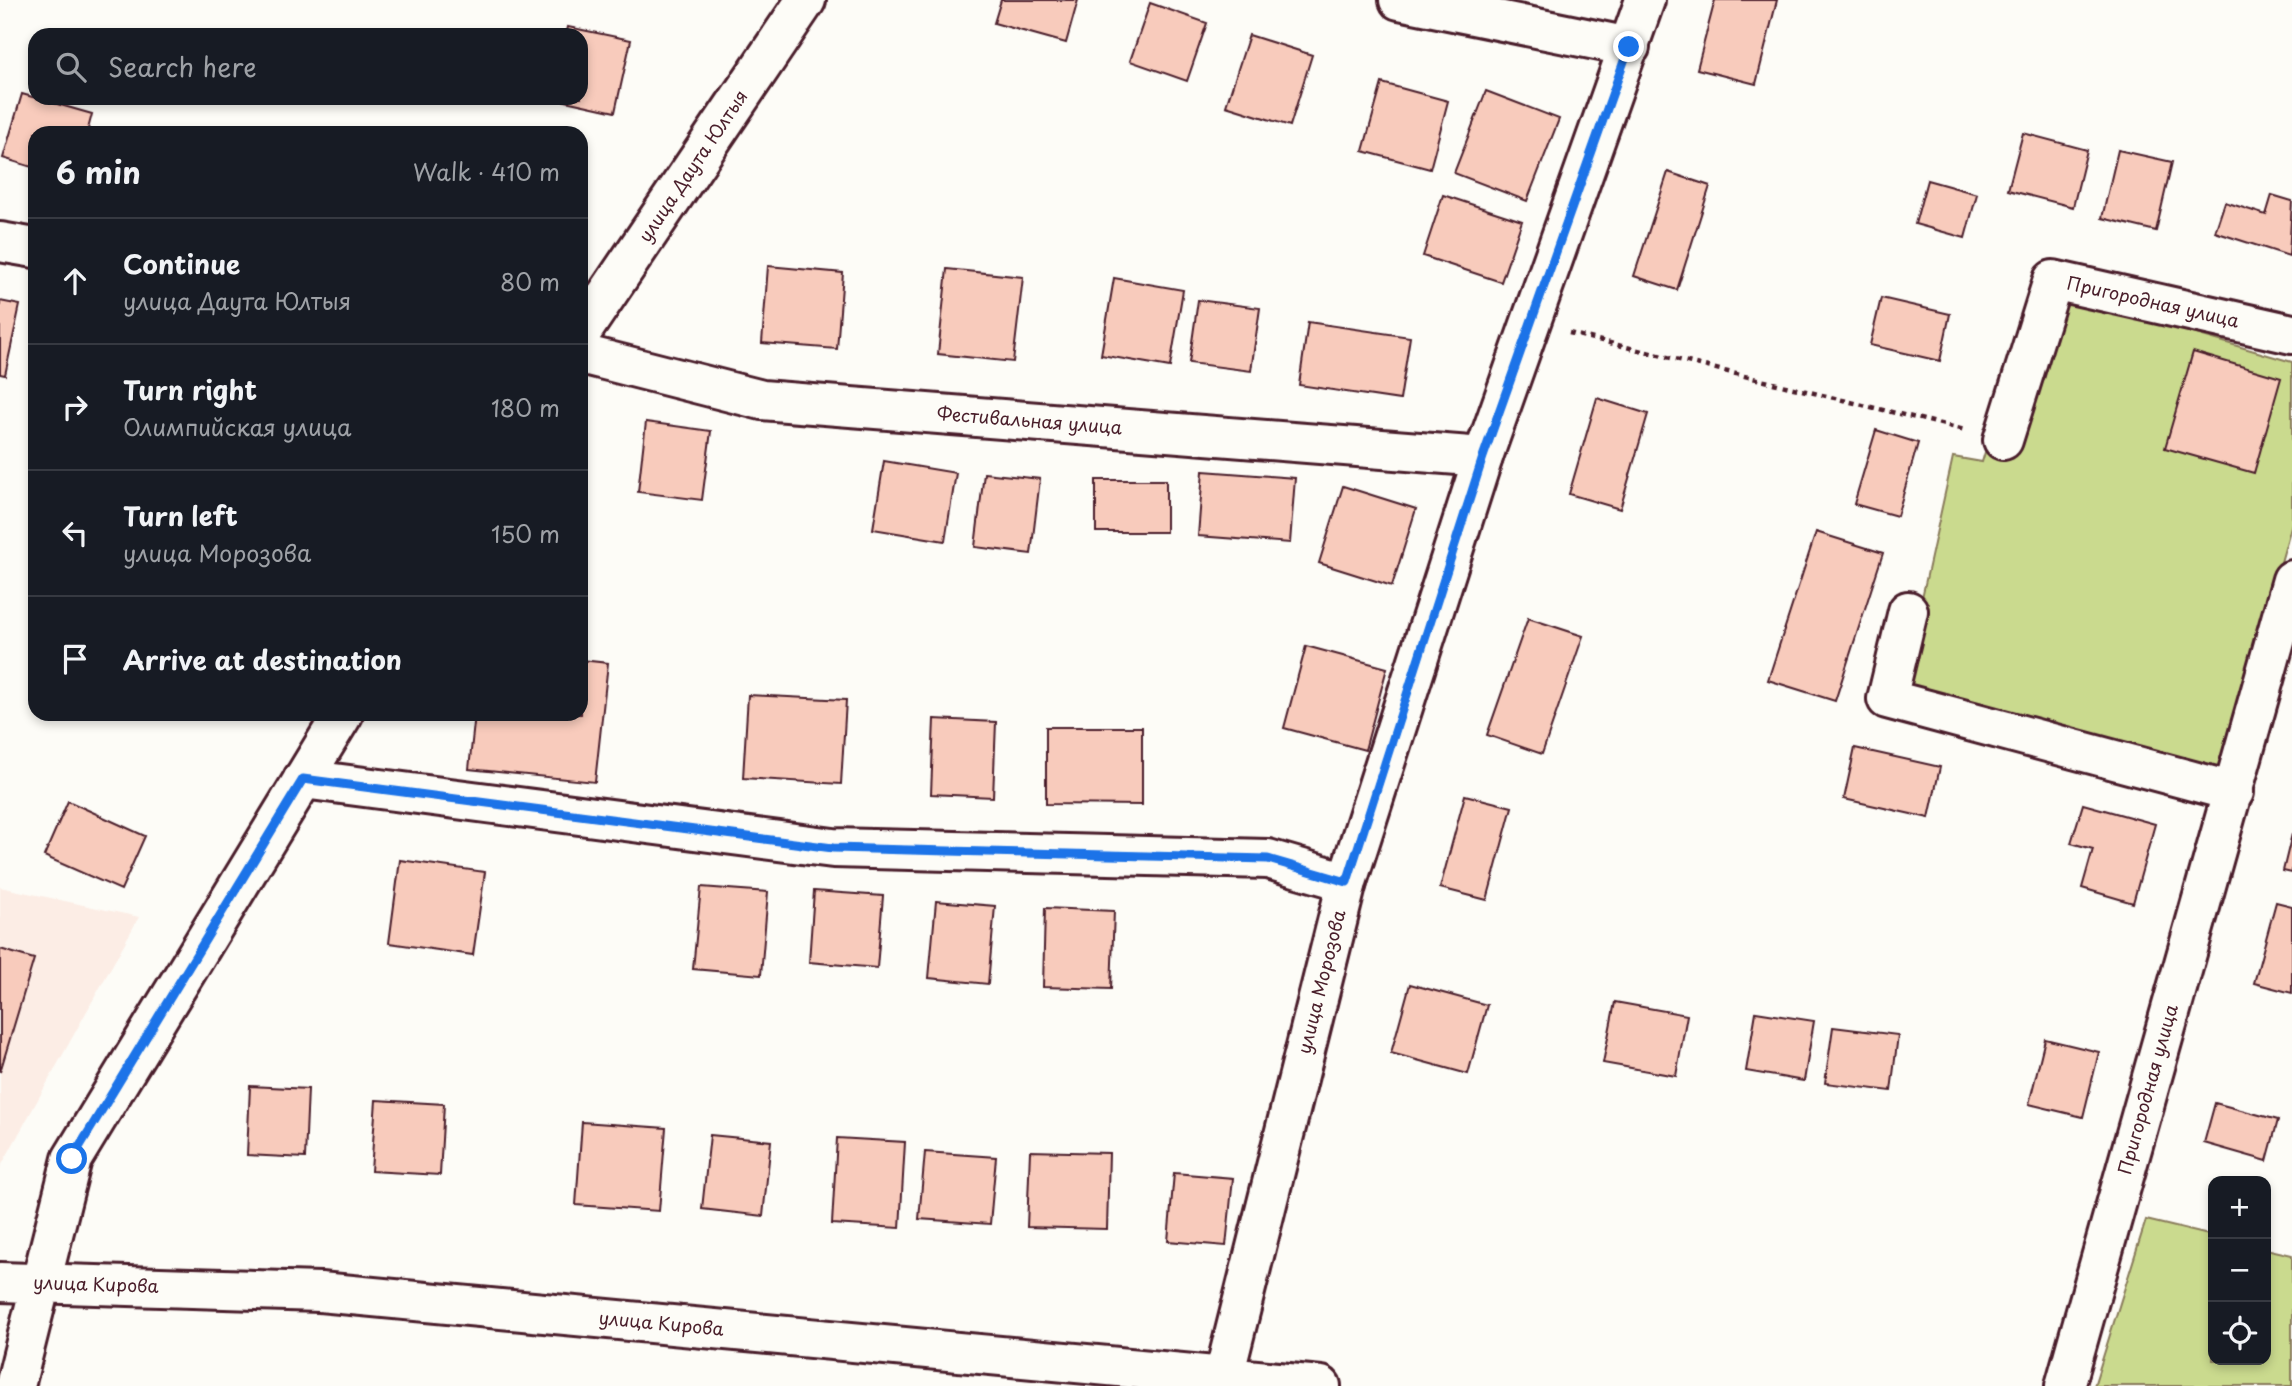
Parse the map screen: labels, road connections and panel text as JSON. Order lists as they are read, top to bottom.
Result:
{
  "streets": {
    "street": [
      "улица Даута Юлтыя",
      "Пригородная улица",
      "Фестивальная улица",
      "улица Морозова",
      "улица Кирова"
    ]
  },
  "crossings": [
    ["Фестивальная улица", "улица Морозова"],
    ["улица Морозова", "улица Кирова"]
  ],
  "page": {
    "search": "Search here",
    "heading": ["6 min", "Walk · 410 m"],
    "list": [
      ["Continue", "улица Даута Юлтыя", "80 m"],
      ["Turn right", "Олимпийская улица", "180 m"],
      ["Turn left", "улица Морозова", "150 m"],
      "Arrive at destination"
    ],
    "map_buttons": ["+", "−"]
  }
}
